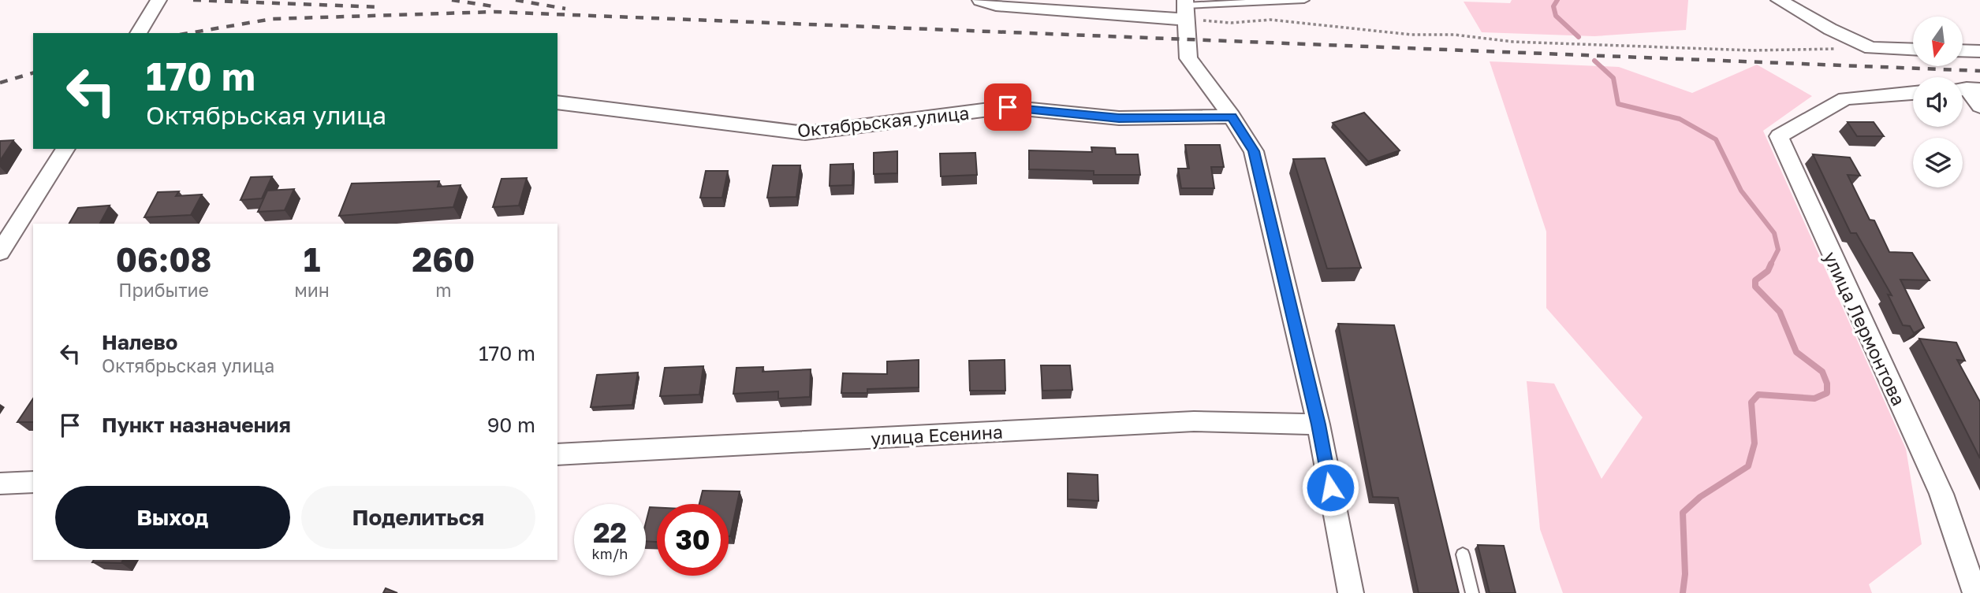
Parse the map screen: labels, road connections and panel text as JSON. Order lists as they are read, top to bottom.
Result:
{
  "streets": {
    "street": ["Октябрьская улица", "улица Лермонтова", "улица Есенина"]
  },
  "north": "bottom",
  "page": {
    "turn": ["170 m", "Октябрьская улица"],
    "eta": [
      "06:08",
      "Прибытие",
      "1",
      "мин",
      "260",
      "m"
    ],
    "list": [
      {
        "name": "Налево",
        "note": "Октябрьская улица",
        "value": "170 m"
      },
      {
        "name": "Пункт назначения",
        "value": "90 m"
      }
    ],
    "buttons": ["Выход", "Поделиться"],
    "speed": "22 km/h",
    "limit": "30"
  }
}
